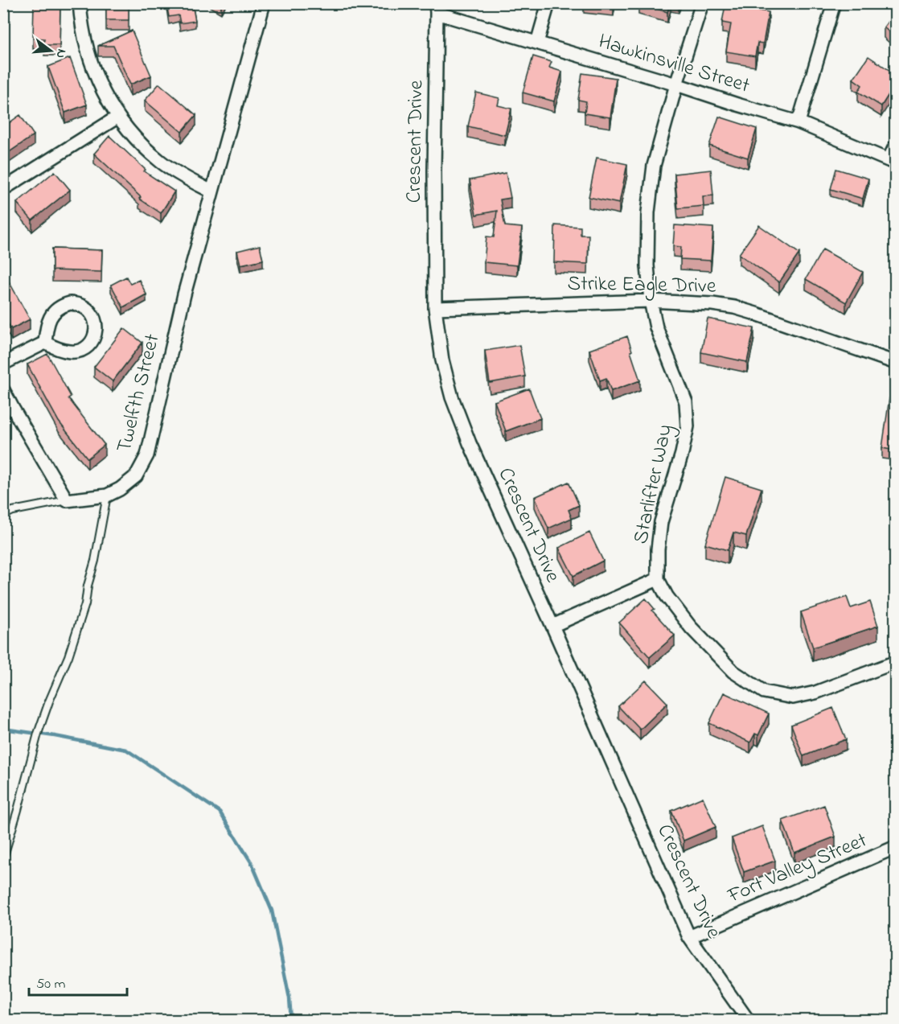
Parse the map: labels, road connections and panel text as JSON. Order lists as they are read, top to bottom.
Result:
{
  "streets": {
    "street": [
      "Hawkinsville Street",
      "Crescent Drive",
      "Strike Eagle Drive",
      "Twelfth Street",
      "Starlifter Way",
      "Fort Valley Street"
    ]
  },
  "crossings": [
    ["Hawkinsville Street", "Crescent Drive"],
    ["Hawkinsville Street", "Starlifter Way"],
    ["Crescent Drive", "Strike Eagle Drive"],
    ["Crescent Drive", "Fort Valley Street"],
    ["Strike Eagle Drive", "Starlifter Way"]
  ],
  "scale_bar": "50 m",
  "north": "right"
}
